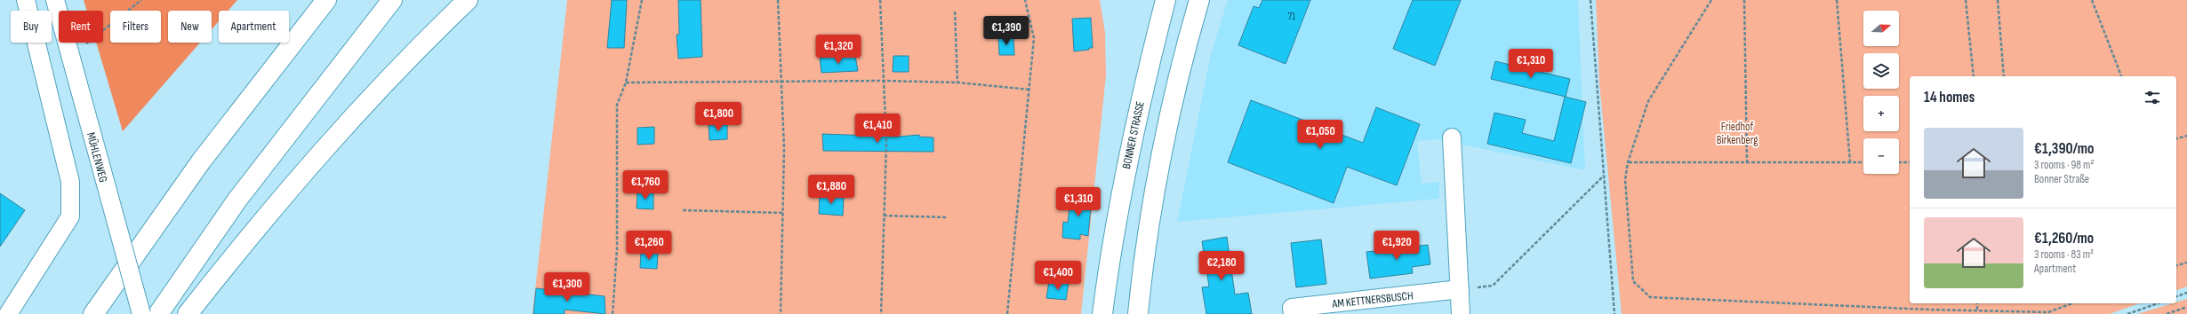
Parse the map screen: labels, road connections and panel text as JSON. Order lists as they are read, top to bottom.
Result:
{
  "streets": {
    "highway": ["BONNER STRASSE"],
    "street": ["MÜHLENWEG", "AM KETTNERSBUSCH"]
  },
  "parks": ["Friedhof Birkenberg"],
  "house_numbers": ["71"],
  "north": "right",
  "page": {
    "map_buttons": ["+", "−"],
    "chip": [
      "Buy",
      "Rent",
      "Filters",
      "New",
      "Apartment"
    ],
    "price": [
      "€1,390",
      "€1,320",
      "€1,310",
      "€1,800",
      "€1,410",
      "€1,050",
      "€1,760",
      "€1,880",
      "€1,310",
      "€1,260",
      "€1,920",
      "€2,180",
      "€1,400",
      "€1,300"
    ],
    "heading": "14 homes",
    "list": [
      {
        "name": "€1,390/mo",
        "note": "3 rooms · 98 m² · Bonner Straße"
      },
      {
        "name": "€1,260/mo",
        "note": "3 rooms · 83 m² · Apartment"
      }
    ]
  }
}
